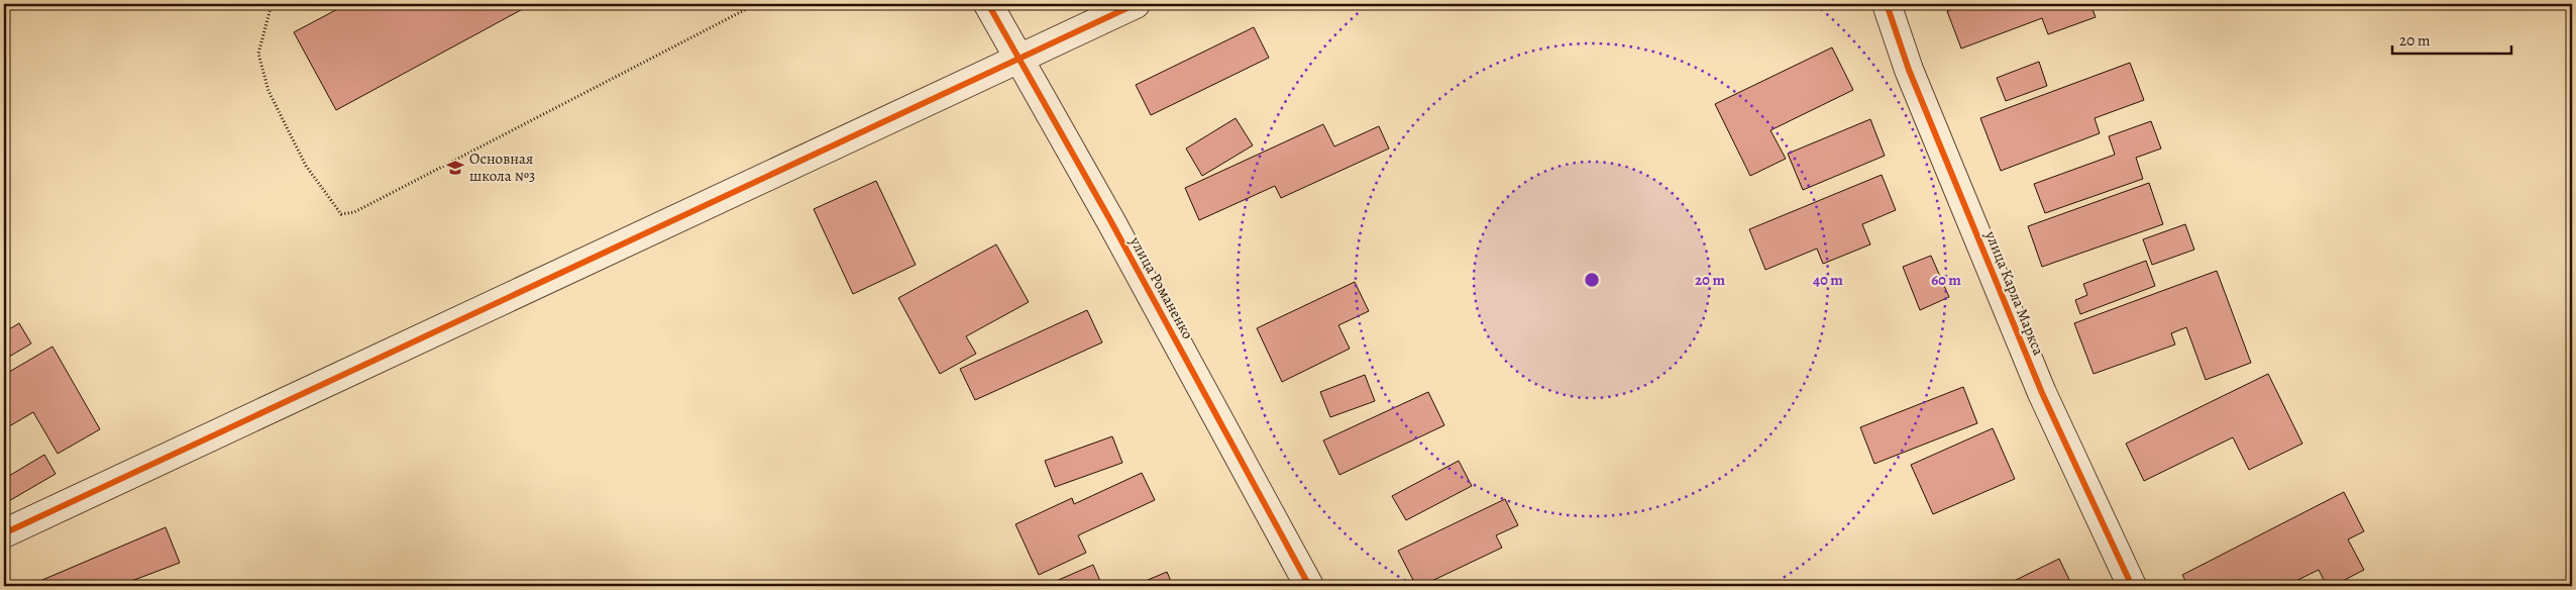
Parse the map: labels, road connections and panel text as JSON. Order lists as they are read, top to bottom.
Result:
{
  "streets": {
    "street": ["улица Романенко", "улица Карла Маркса"]
  },
  "places": {
    "school or university": ["Основная школа №3"]
  },
  "scale_bar": "20 m",
  "rings": ["20 m", "40 m", "60 m"]
}
